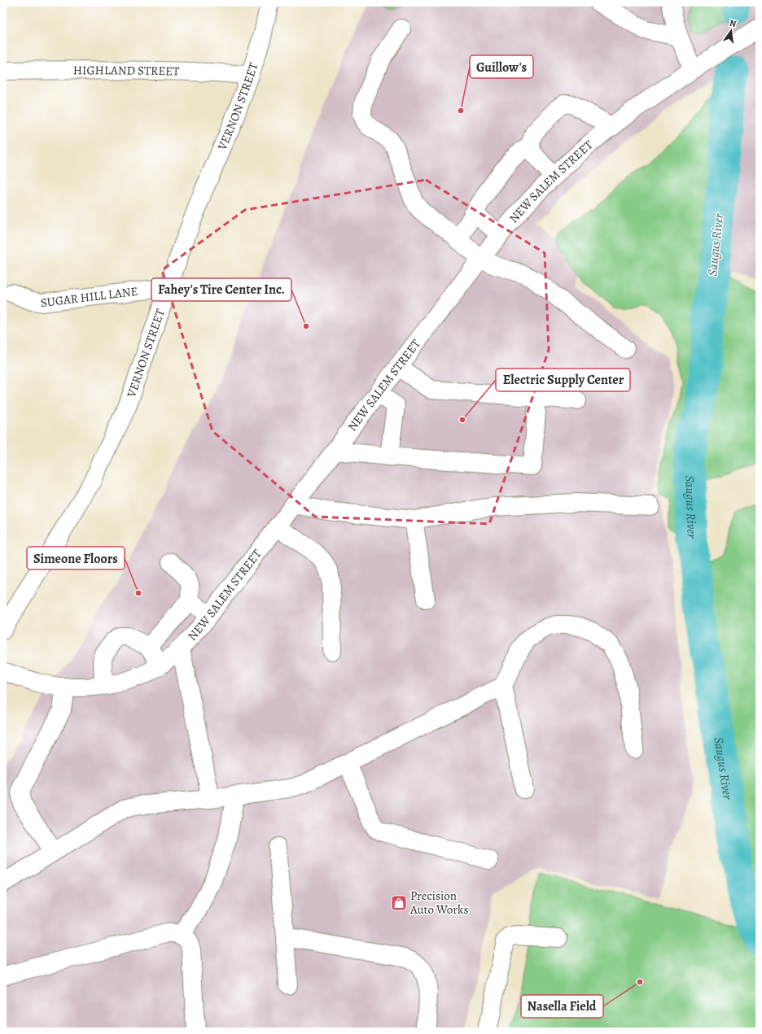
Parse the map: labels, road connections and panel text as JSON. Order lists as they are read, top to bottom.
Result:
{
  "streets": {
    "street": [
      "HIGHLAND STREET",
      "VERNON STREET",
      "NEW SALEM STREET",
      "SUGAR HILL LANE"
    ]
  },
  "crossings": [
    ["HIGHLAND STREET", "VERNON STREET"],
    ["VERNON STREET", "SUGAR HILL LANE"]
  ],
  "water": ["Saugus River"],
  "places": {
    "other": [
      "Guillow's",
      "Fahey's Tire Center Inc.",
      "Electric Supply Center",
      "Simeone Floors",
      "Nasella Field"
    ],
    "shop": ["Precision Auto Works"]
  },
  "north": "top"
}
